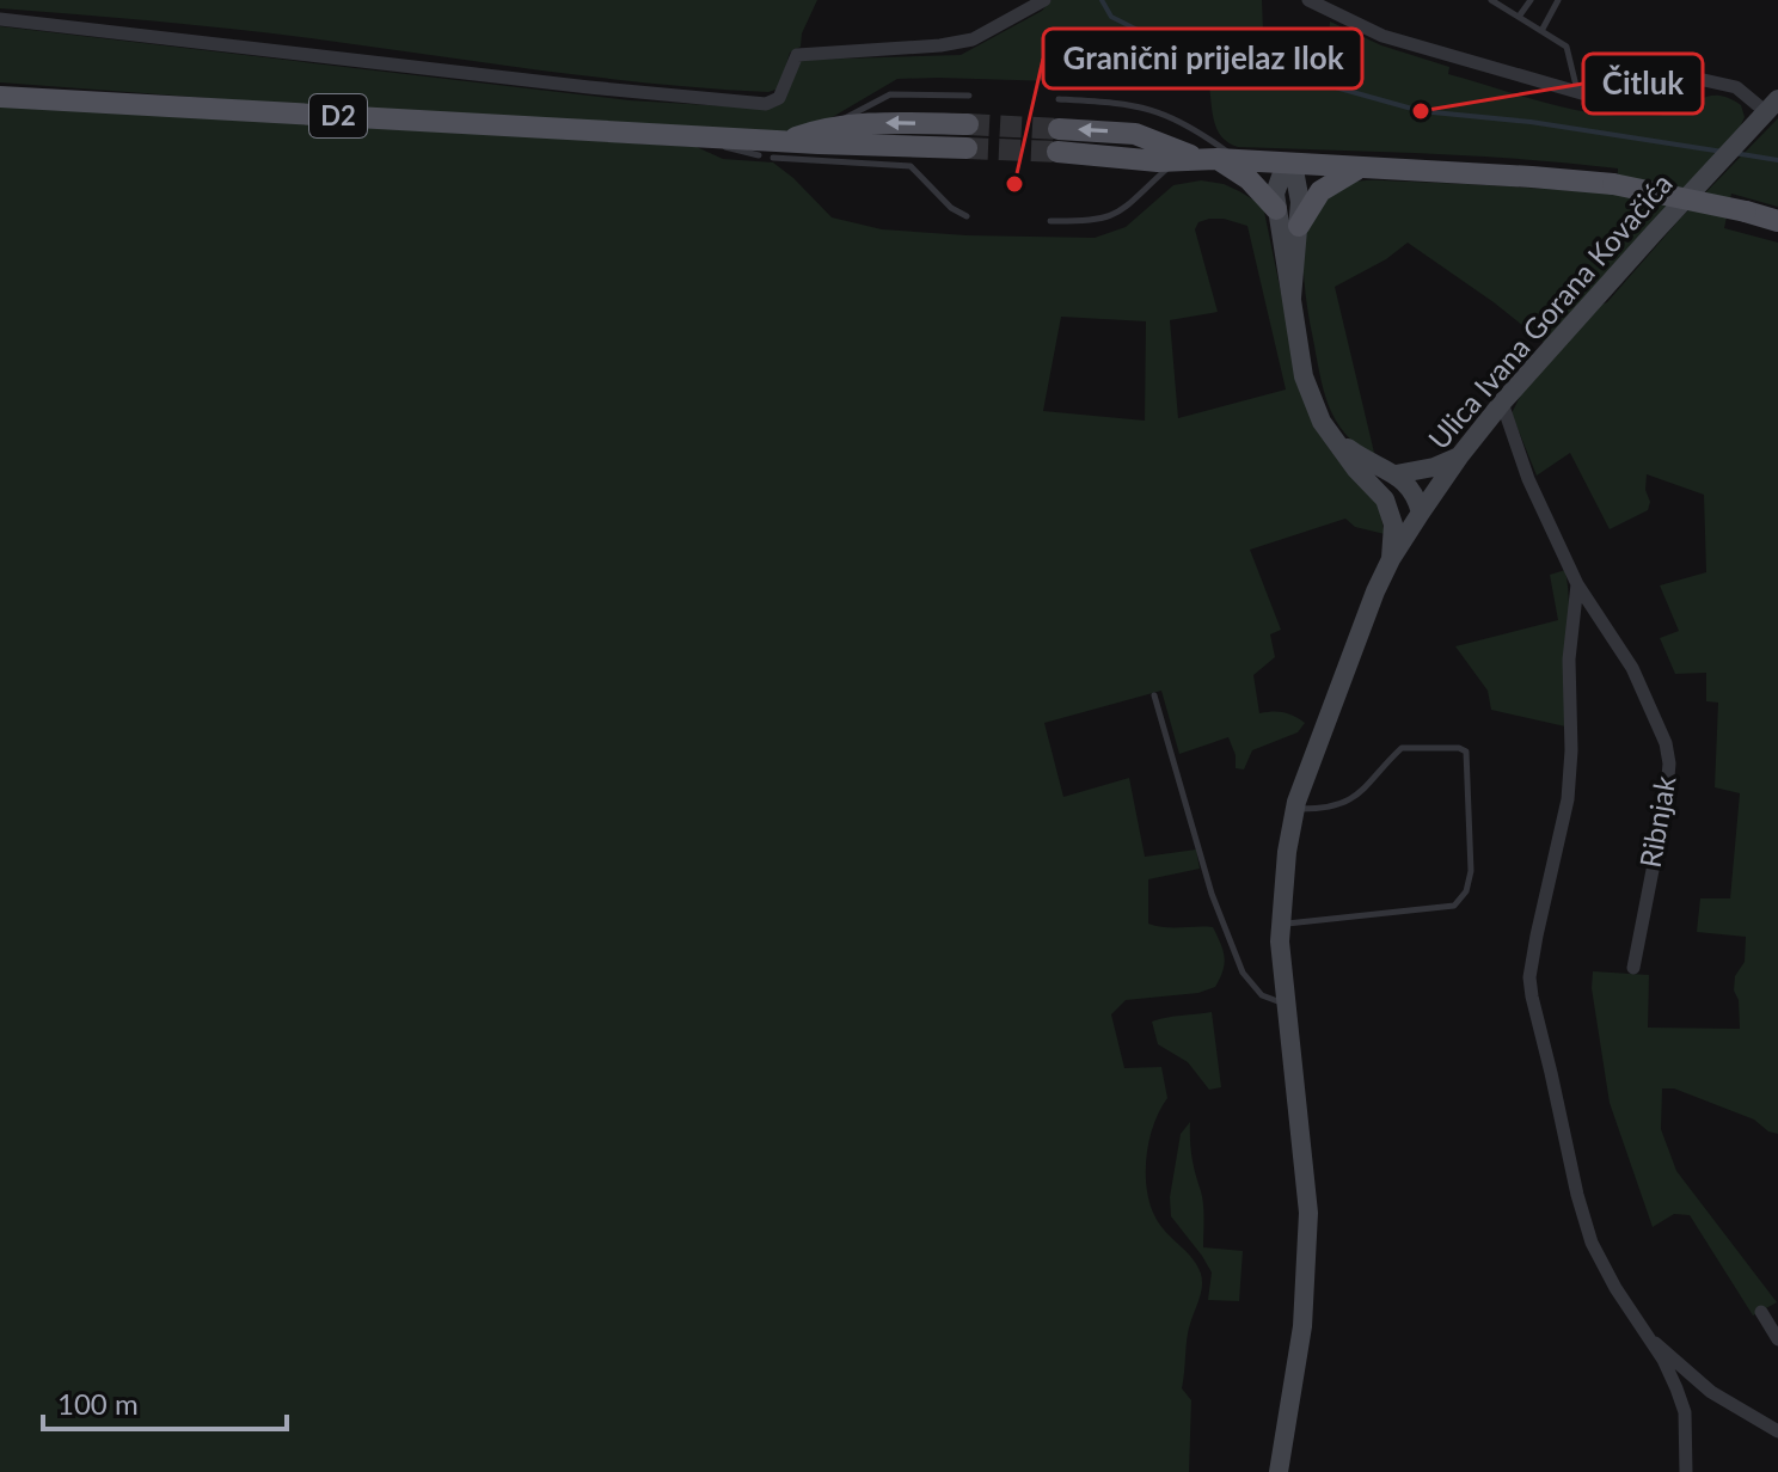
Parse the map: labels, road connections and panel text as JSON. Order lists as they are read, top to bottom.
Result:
{
  "streets": {
    "main road": ["D2", "Ulica Ivana Gorana Kovačića"],
    "street": ["Ribnjak"]
  },
  "crossings": [
    ["Ulica Ivana Gorana Kovačića", "Ribnjak"]
  ],
  "places": ["Čitluk", "Granični prijelaz Ilok"],
  "scale_bar": "100 m"
}
